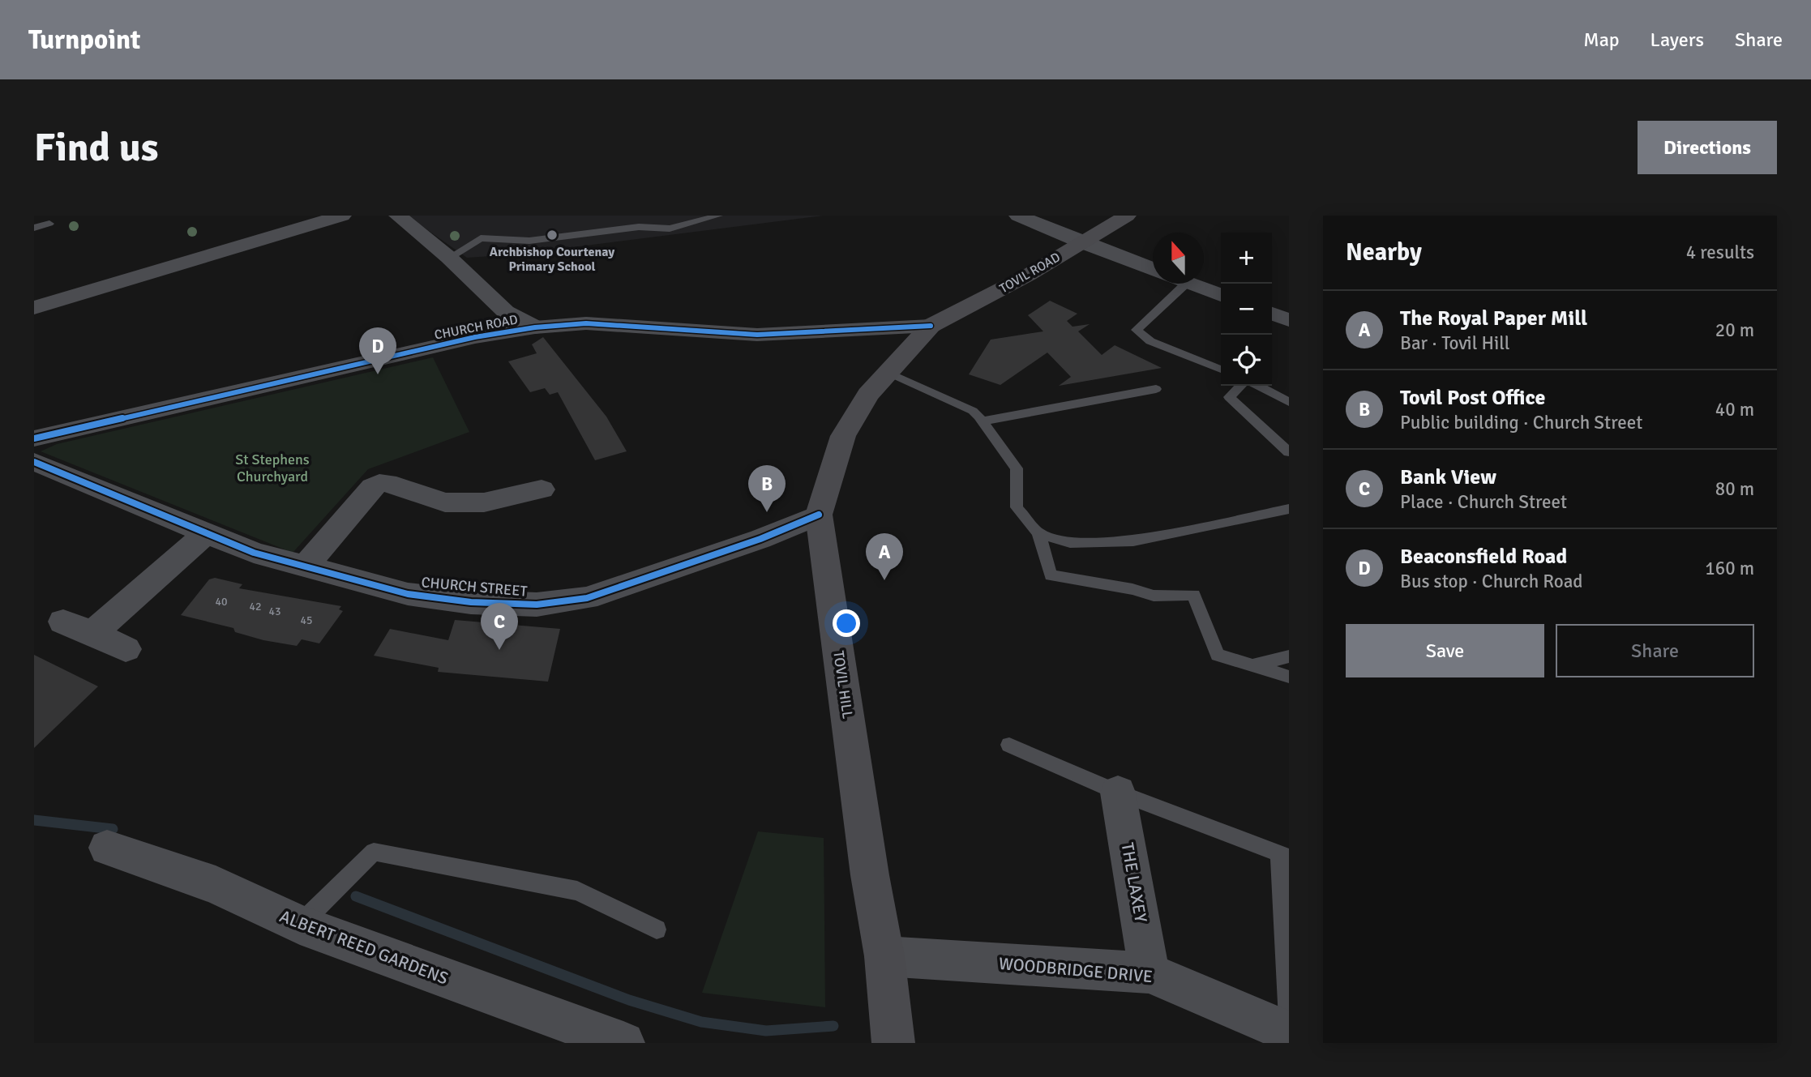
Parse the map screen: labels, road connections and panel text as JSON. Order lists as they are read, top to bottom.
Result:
{
  "streets": {
    "main road": ["TOVIL ROAD", "TOVIL HILL"],
    "street": [
      "CHURCH ROAD",
      "CHURCH STREET",
      "THE LAXEY",
      "ALBERT REED GARDENS",
      "WOODBRIDGE DRIVE"
    ]
  },
  "crossings": [
    ["TOVIL ROAD", "CHURCH ROAD"],
    ["TOVIL ROAD", "TOVIL HILL"],
    ["CHURCH ROAD", "TOVIL HILL"],
    ["CHURCH STREET", "TOVIL HILL"],
    ["TOVIL HILL", "WOODBRIDGE DRIVE"],
    ["THE LAXEY", "WOODBRIDGE DRIVE"]
  ],
  "parks": ["St Stephens Churchyard"],
  "places": ["Archbishop Courtenay Primary School"],
  "house_numbers": [
    "40",
    "42",
    "43",
    "45"
  ],
  "north": "top",
  "page": {
    "header": "Turnpoint",
    "nav": ["Map", "Layers", "Share"],
    "buttons": [
      "Directions",
      ["Save", "Share"]
    ],
    "title": "Find us",
    "heading": ["Nearby", "4 results"],
    "map_buttons": ["+", "−"],
    "list": [
      {
        "mark": "A",
        "name": "The Royal Paper Mill",
        "note": "Bar · Tovil Hill",
        "value": "20 m"
      },
      {
        "mark": "B",
        "name": "Tovil Post Office",
        "note": "Public building · Church Street",
        "value": "40 m"
      },
      {
        "mark": "C",
        "name": "Bank View",
        "note": "Place · Church Street",
        "value": "80 m"
      },
      {
        "mark": "D",
        "name": "Beaconsfield Road",
        "note": "Bus stop · Church Road",
        "value": "160 m"
      }
    ],
    "pins": [
      "D",
      "B",
      "A",
      "C"
    ]
  }
}
